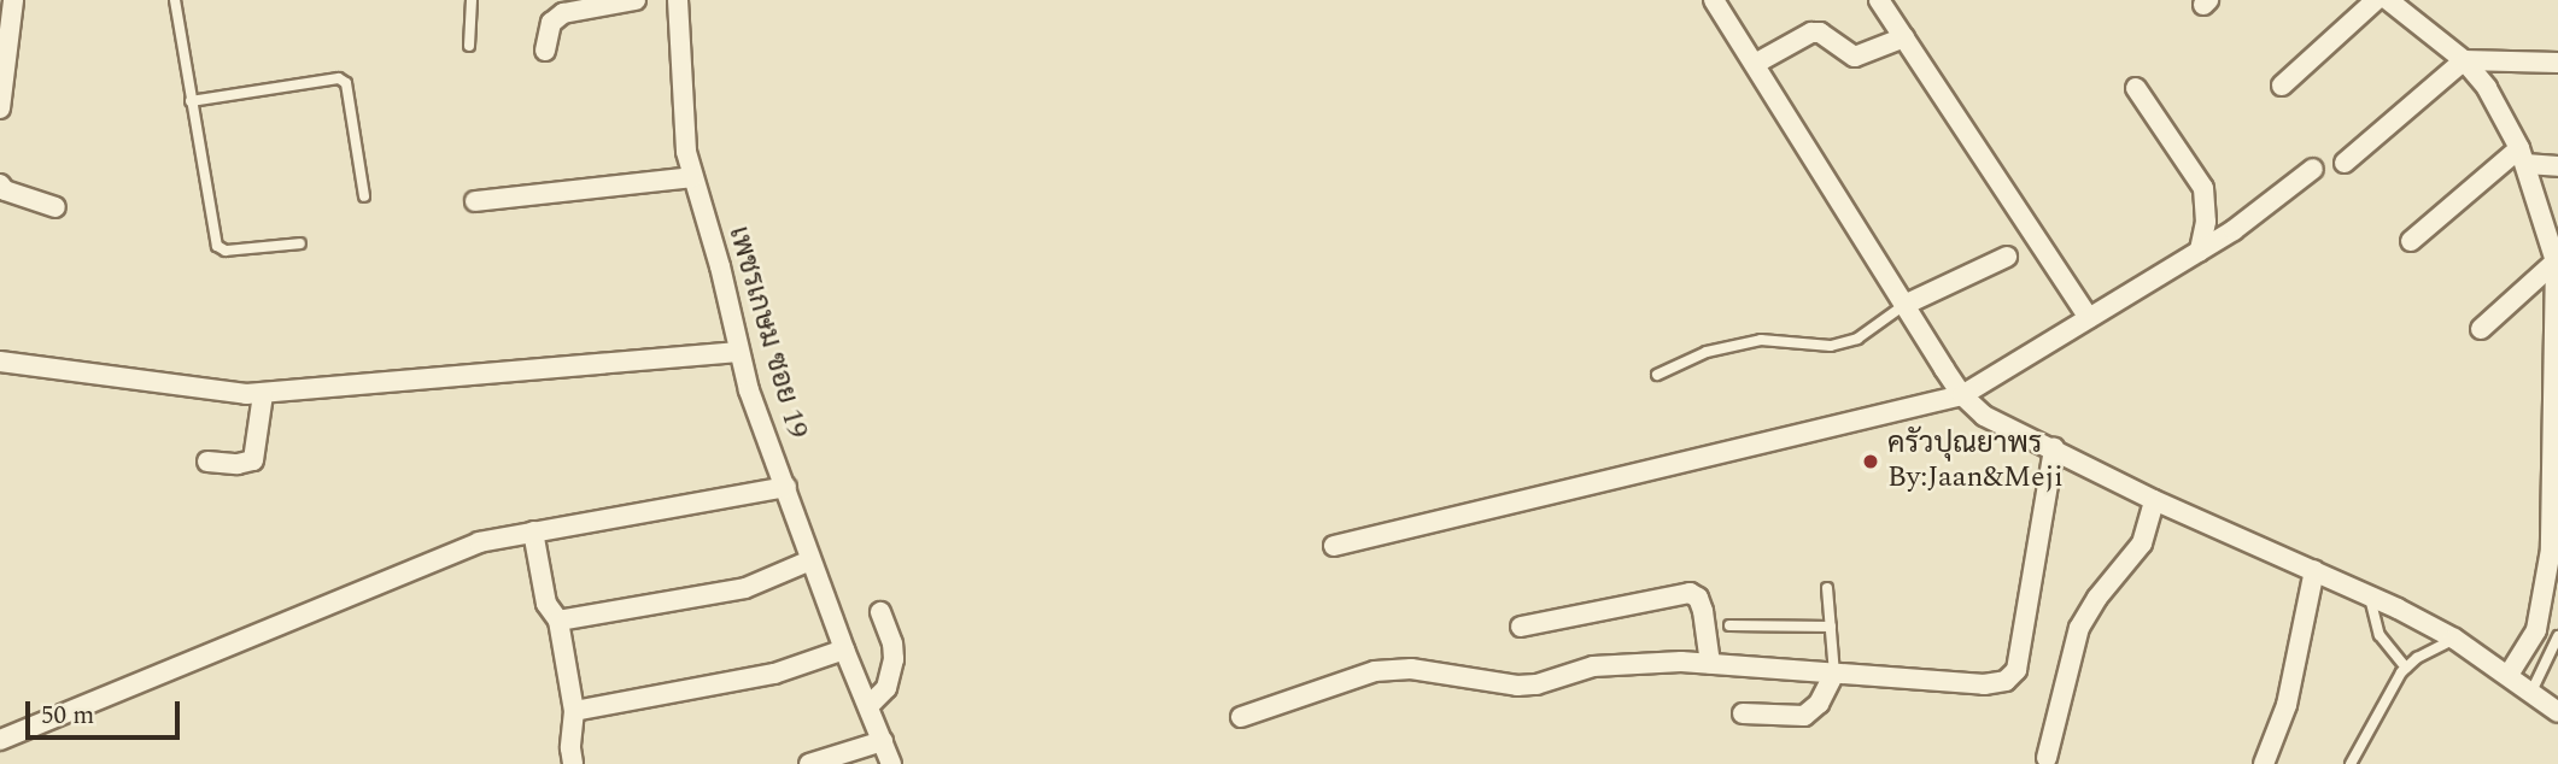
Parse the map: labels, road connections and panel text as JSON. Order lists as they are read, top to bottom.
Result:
{
  "streets": {
    "street": ["เพชรเกษม ซอย 19"]
  },
  "places": ["ครัวปุณยาพร By:Jaan&Meji"],
  "scale_bar": "50 m"
}
